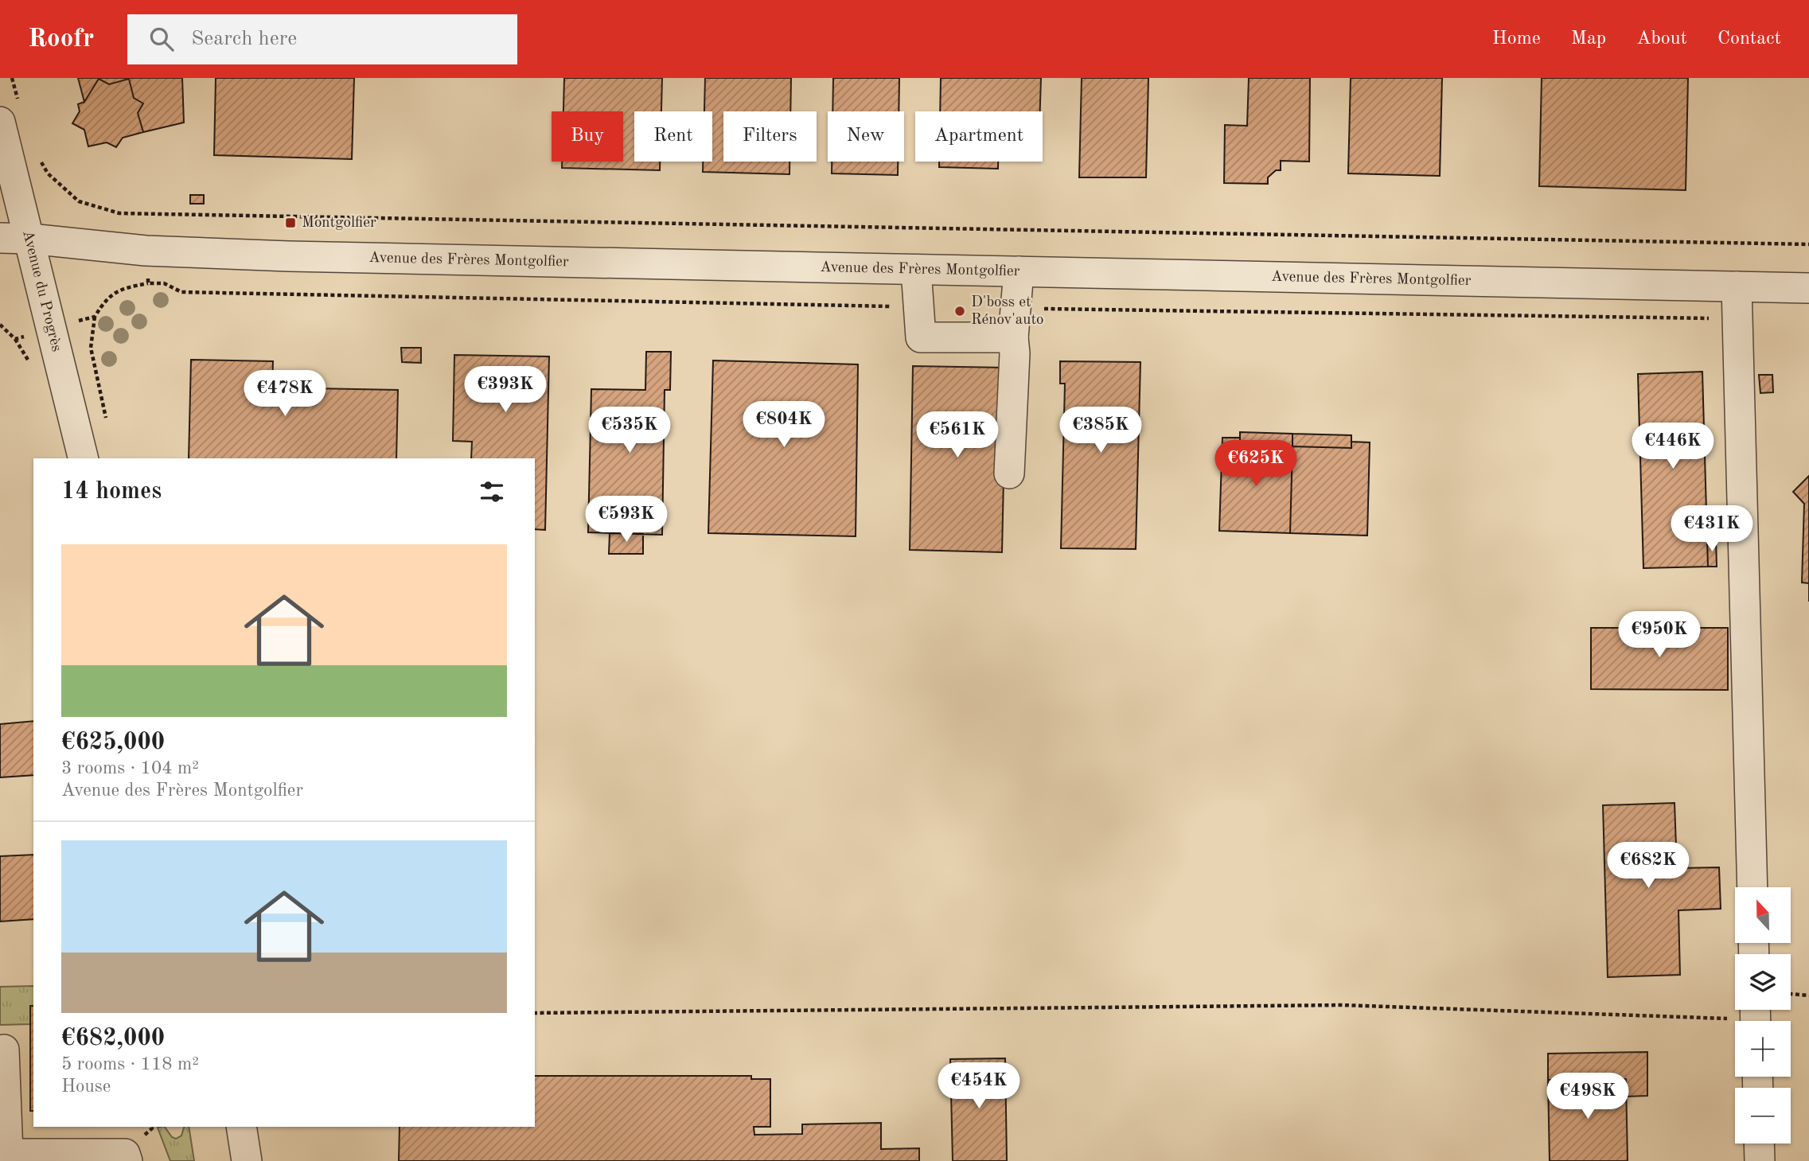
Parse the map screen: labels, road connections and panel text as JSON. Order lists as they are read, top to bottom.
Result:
{
  "streets": {
    "street": ["Avenue des Frères Montgolfier", "Avenue du Progrès"]
  },
  "crossings": [
    ["Avenue des Frères Montgolfier", "Avenue du Progrès"]
  ],
  "places": {
    "transit": ["Montgolfier"],
    "other": ["D'boss et Rénov'auto"]
  },
  "north": "top",
  "page": {
    "header": "Roofr",
    "search": "Search here",
    "nav": [
      "Home",
      "Map",
      "About",
      "Contact"
    ],
    "chip": [
      "Buy",
      "Rent",
      "Filters",
      "New",
      "Apartment"
    ],
    "price": [
      "€393K",
      "€478K",
      "€804K",
      "€535K",
      "€385K",
      "€561K",
      "€446K",
      "€625K",
      "€593K",
      "€431K",
      "€950K",
      "€682K",
      "€454K",
      "€498K"
    ],
    "heading": "14 homes",
    "list": [
      {
        "name": "€625,000",
        "note": "3 rooms · 104 m² · Avenue des Frères Montgolfier"
      },
      {
        "name": "€682,000",
        "note": "5 rooms · 118 m² · House"
      }
    ],
    "map_buttons": ["+", "−"]
  }
}
